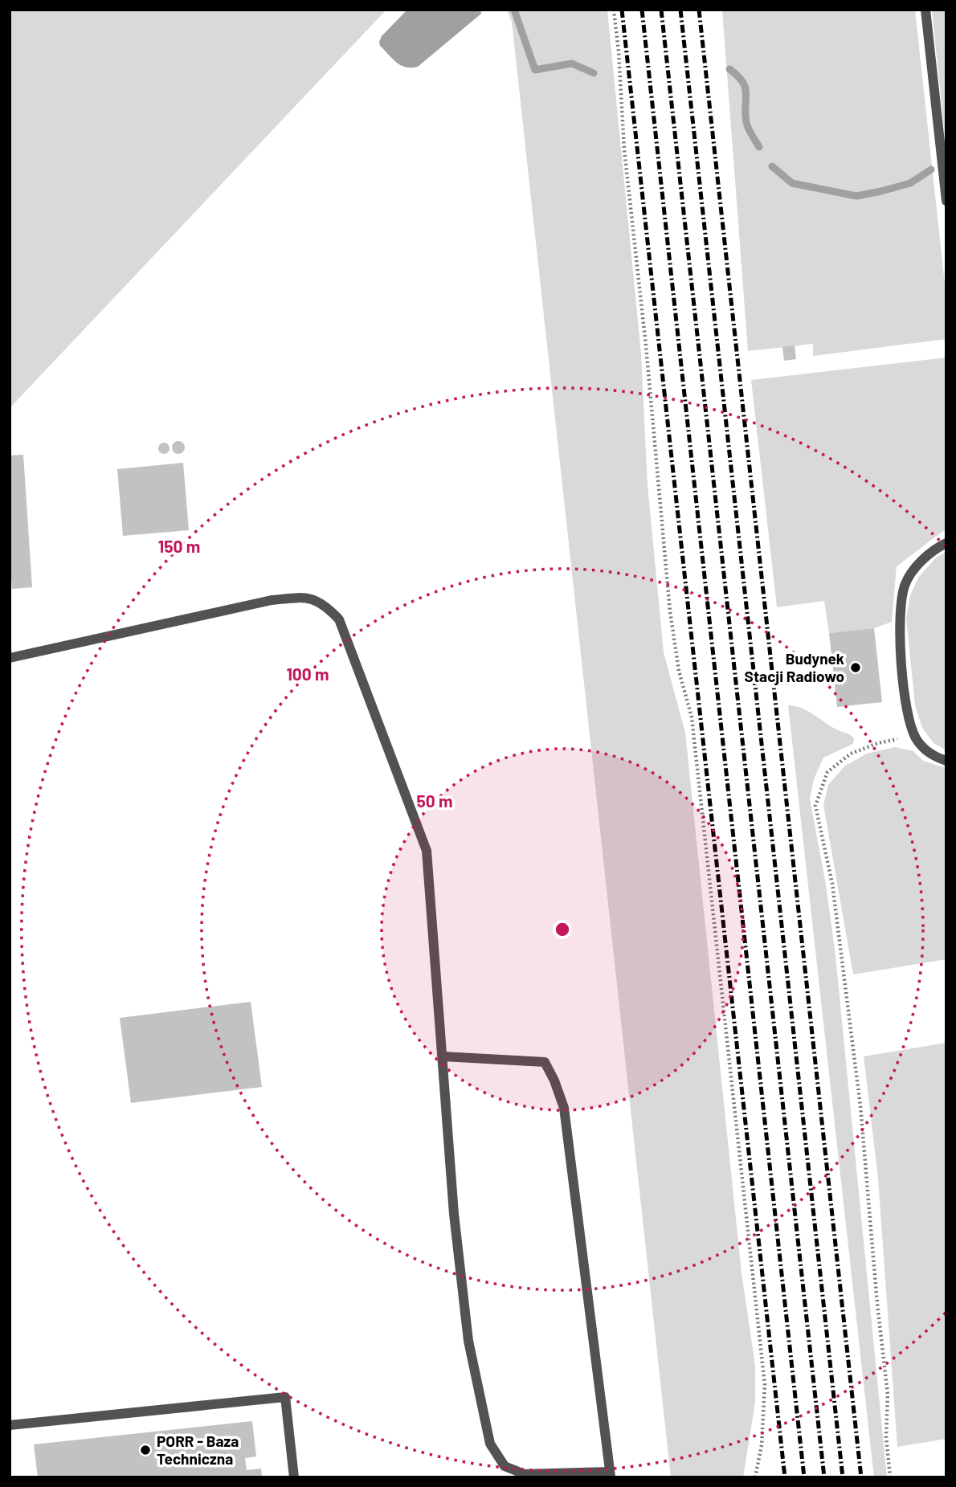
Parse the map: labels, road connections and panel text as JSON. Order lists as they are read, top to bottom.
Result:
{
  "places": ["Budynek Stacji Radiowo", "PORR - Baza Techniczna"],
  "rings": ["150 m", "100 m", "50 m"]
}
